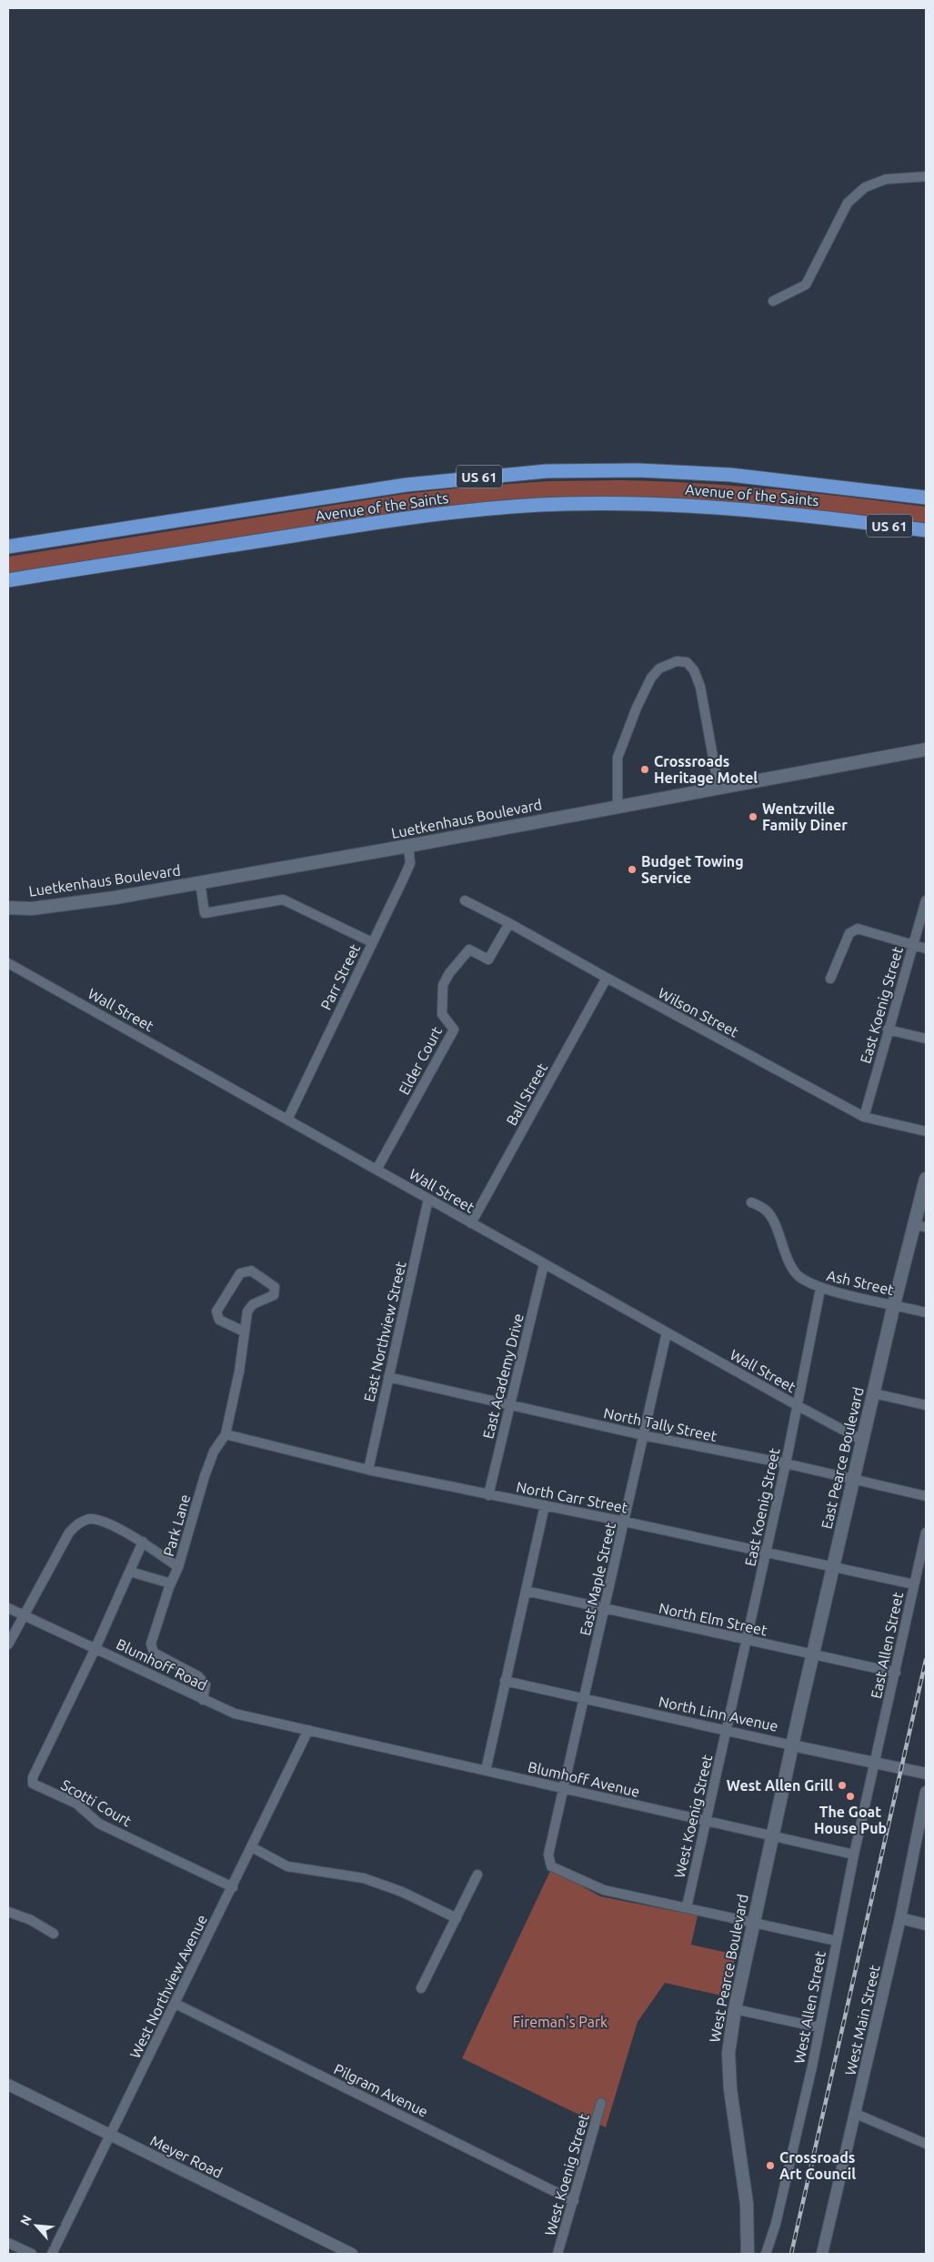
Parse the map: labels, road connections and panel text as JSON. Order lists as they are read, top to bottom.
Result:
{
  "streets": {
    "highway": ["US 61", "Avenue of the Saints"],
    "main road": ["Luetkenhaus Boulevard", "East Pearce Boulevard", "West Pearce Boulevard"],
    "street": [
      "Parr Street",
      "East Koenig Street",
      "Wall Street",
      "Wilson Street",
      "Elder Court",
      "Ball Street",
      "Ash Street",
      "East Northview Street",
      "East Academy Drive",
      "North Tally Street",
      "North Carr Street",
      "Park Lane",
      "East Maple Street",
      "North Elm Street",
      "East Allen Street",
      "Blumhoff Road",
      "North Linn Avenue",
      "Blumhoff Avenue",
      "Scotti Court",
      "West Koenig Street",
      "West Northview Avenue",
      "West Allen Street",
      "West Main Street",
      "Pilgram Avenue",
      "Meyer Road"
    ]
  },
  "crossings": [
    ["Luetkenhaus Boulevard", "Parr Street"],
    ["Parr Street", "Wall Street"],
    ["East Koenig Street", "Wall Street"],
    ["East Koenig Street", "Wilson Street"],
    ["East Koenig Street", "Ash Street"],
    ["East Koenig Street", "North Tally Street"],
    ["East Koenig Street", "North Carr Street"],
    ["East Koenig Street", "North Elm Street"],
    ["East Koenig Street", "North Linn Avenue"],
    ["East Koenig Street", "West Koenig Street"],
    ["Wall Street", "Elder Court"],
    ["Wall Street", "Ball Street"],
    ["Wall Street", "East Northview Street"],
    ["Wall Street", "East Academy Drive"],
    ["Wall Street", "East Pearce Boulevard"],
    ["Wall Street", "East Maple Street"],
    ["Wilson Street", "Elder Court"],
    ["Wilson Street", "Ball Street"],
    ["Ash Street", "East Pearce Boulevard"],
    ["East Northview Street", "North Tally Street"],
    ["East Northview Street", "North Carr Street"],
    ["East Academy Drive", "North Tally Street"],
    ["East Academy Drive", "North Carr Street"],
    ["North Tally Street", "East Pearce Boulevard"],
    ["North Tally Street", "East Maple Street"],
    ["East Pearce Boulevard", "North Carr Street"],
    ["East Pearce Boulevard", "North Elm Street"],
    ["East Pearce Boulevard", "North Linn Avenue"],
    ["East Pearce Boulevard", "West Pearce Boulevard"],
    ["North Carr Street", "Park Lane"],
    ["North Carr Street", "East Maple Street"],
    ["North Carr Street", "East Allen Street"],
    ["Park Lane", "Blumhoff Road"],
    ["East Maple Street", "North Elm Street"],
    ["East Maple Street", "North Linn Avenue"],
    ["East Maple Street", "Blumhoff Avenue"],
    ["East Maple Street", "West Koenig Street"],
    ["North Elm Street", "East Allen Street"],
    ["East Allen Street", "North Linn Avenue"],
    ["East Allen Street", "West Allen Street"],
    ["Blumhoff Road", "Blumhoff Avenue"],
    ["Blumhoff Road", "Scotti Court"],
    ["Blumhoff Road", "West Northview Avenue"],
    ["North Linn Avenue", "West Koenig Street"],
    ["North Linn Avenue", "West Pearce Boulevard"],
    ["North Linn Avenue", "West Allen Street"],
    ["Blumhoff Avenue", "West Koenig Street"],
    ["Blumhoff Avenue", "West Pearce Boulevard"],
    ["Blumhoff Avenue", "West Northview Avenue"],
    ["Blumhoff Avenue", "West Allen Street"],
    ["Scotti Court", "West Northview Avenue"],
    ["West Koenig Street", "Pilgram Avenue"],
    ["West Northview Avenue", "Pilgram Avenue"],
    ["West Northview Avenue", "Meyer Road"]
  ],
  "parks": ["Fireman's Park"],
  "places": [
    "Crossroads Heritage Motel",
    "Wentzville Family Diner",
    "Budget Towing Service",
    "West Allen Grill",
    "The Goat House Pub",
    "Crossroads Art Council"
  ],
  "north": "top left"
}
